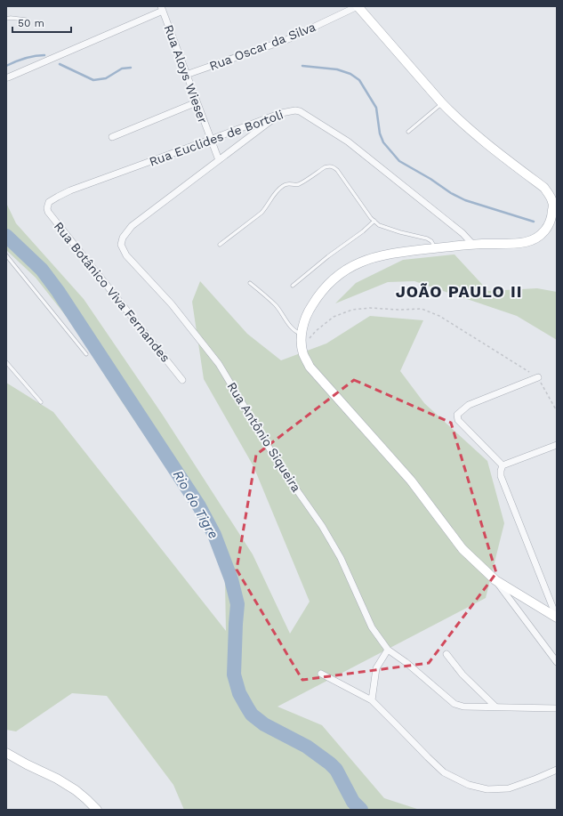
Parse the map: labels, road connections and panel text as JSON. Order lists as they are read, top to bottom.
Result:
{
  "streets": {
    "street": [
      "Rua Oscar da Silva",
      "Rua Aloys Wieser",
      "Rua Euclides de Bortoli",
      "Rua Botânico Viva Fernandes",
      "Rua Antônio Siqueira"
    ]
  },
  "crossings": [
    ["Rua Oscar da Silva", "Rua Aloys Wieser"],
    ["Rua Aloys Wieser", "Rua Euclides de Bortoli"],
    ["Rua Aloys Wieser", "Rua Antônio Siqueira"],
    ["Rua Euclides de Bortoli", "Rua Botânico Viva Fernandes"]
  ],
  "districts": ["JOÃO PAULO II"],
  "water": ["Rio do Tigre"],
  "scale_bar": "50 m"
}
